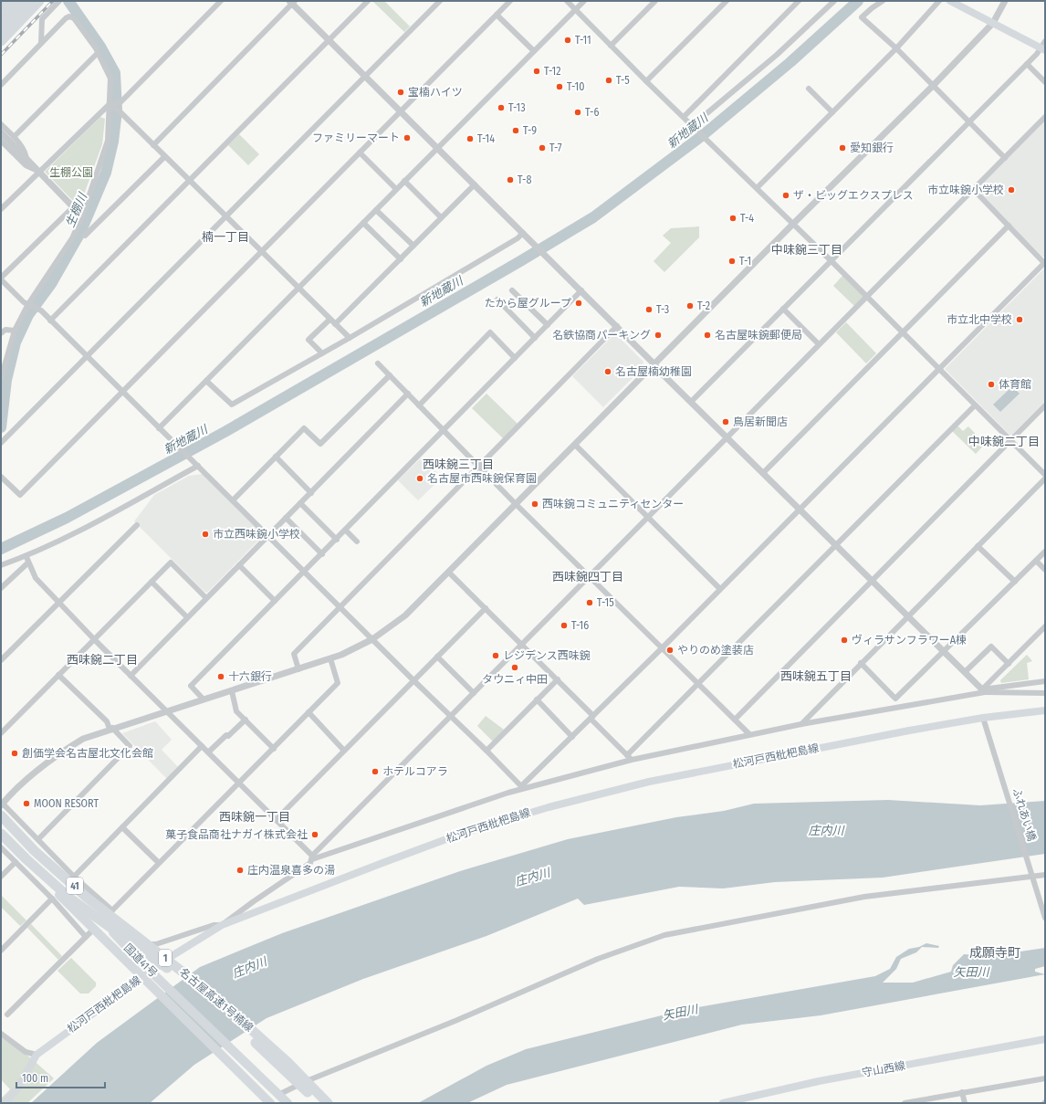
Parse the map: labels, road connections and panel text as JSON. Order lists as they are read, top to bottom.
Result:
{
  "streets": {
    "highway": [
      "41",
      "1",
      "国道41号",
      "名古屋高速1号楠線"
    ],
    "main road": ["松河戸西枇杷島線", "守山西線"],
    "street": ["ふれあい橋"]
  },
  "crossings": [
    ["松河戸西枇杷島線", "ふれあい橋"],
    ["松河戸西枇杷島線", "国道41号"]
  ],
  "districts": [
    "楠一丁目",
    "中味鋺三丁目",
    "中味鋺二丁目",
    "西味鋺三丁目",
    "西味鋺四丁目",
    "西味鋺二丁目",
    "西味鋺五丁目",
    "西味鋺一丁目",
    "成願寺町"
  ],
  "water": [
    "新地蔵川",
    "生棚川",
    "庄内川",
    "矢田川"
  ],
  "parks": ["生棚公園"],
  "places": [
    "T-11",
    "T-12",
    "T-5",
    "T-10",
    "宝楠ハイツ",
    "T-13",
    "T-6",
    "T-9",
    "ファミリーマート",
    "T-14",
    "T-7",
    "愛知銀行",
    "T-8",
    "市立味鋺小学校",
    "ザ・ビッグエクスプレス",
    "T-4",
    "T-1",
    "たから屋グループ",
    "T-2",
    "T-3",
    "市立北中学校",
    "名鉄協商パーキング",
    "名古屋味鋺郵便局",
    "名古屋楠幼稚園",
    "体育館",
    "鳥居新聞店",
    "名古屋市西味鋺保育園",
    "西味鋺コミュニティセンター",
    "市立西味鋺小学校",
    "T-15",
    "T-16",
    "ヴィラサンフラワーA棟",
    "やりのめ塗装店",
    "レジデンス西味鋺",
    "タウニィ中田",
    "十六銀行",
    "創価学会名古屋北文化会館",
    "ホテルコアラ",
    "MOON RESORT",
    "菓子食品商社ナガイ株式会社",
    "庄内温泉喜多の湯"
  ],
  "scale_bar": "100 m"
}
